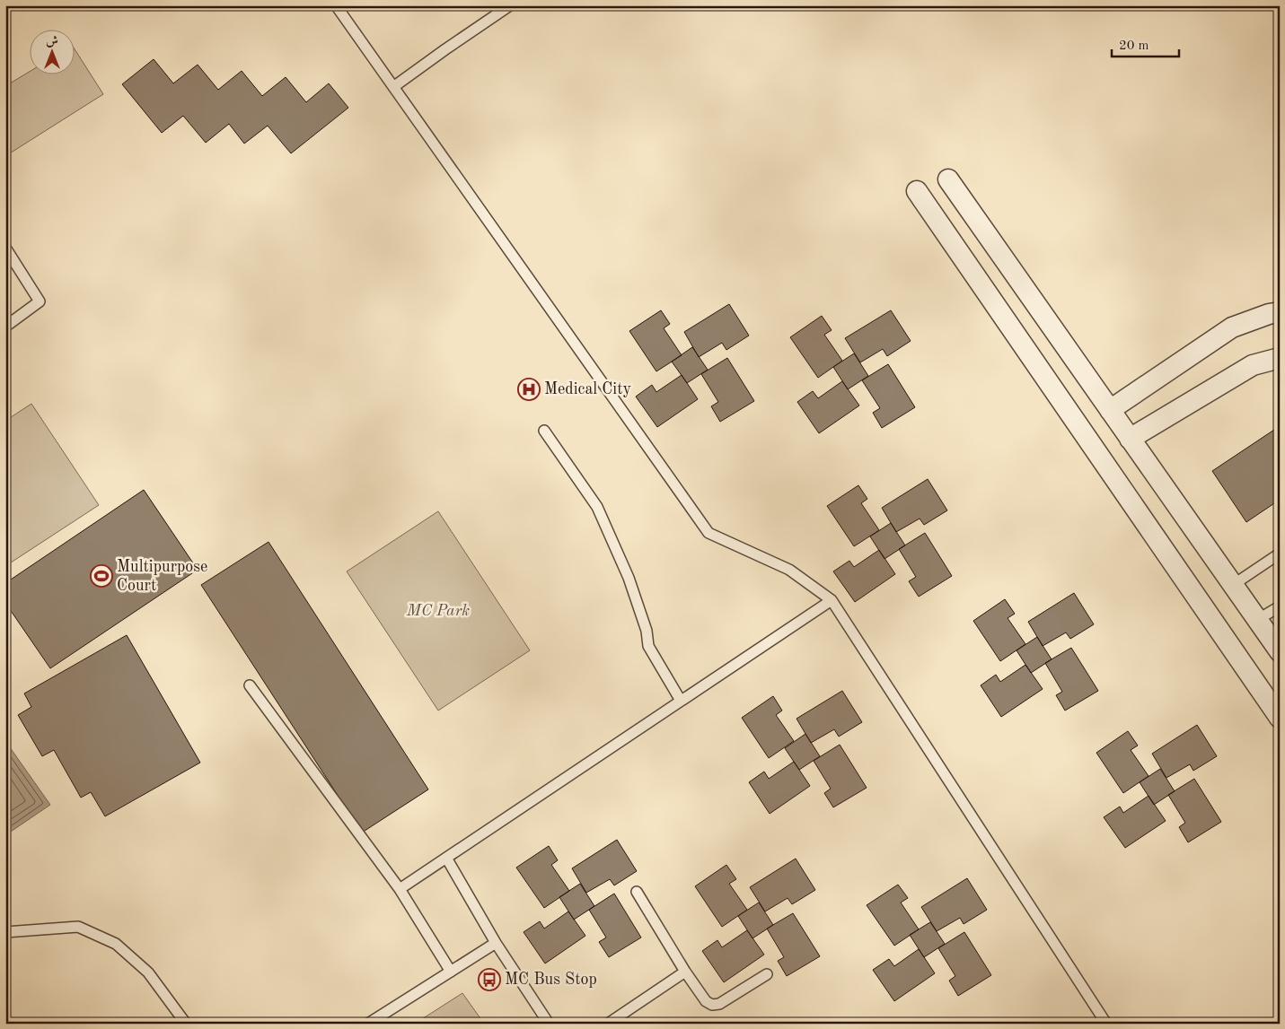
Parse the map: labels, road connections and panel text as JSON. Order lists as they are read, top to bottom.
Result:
{
  "parks": ["MC Park"],
  "places": {
    "hospital": ["Medical City"],
    "sports": ["Multipurpose Court"],
    "bus stop": ["MC Bus Stop"]
  },
  "scale_bar": "20 m",
  "north": "top"
}
